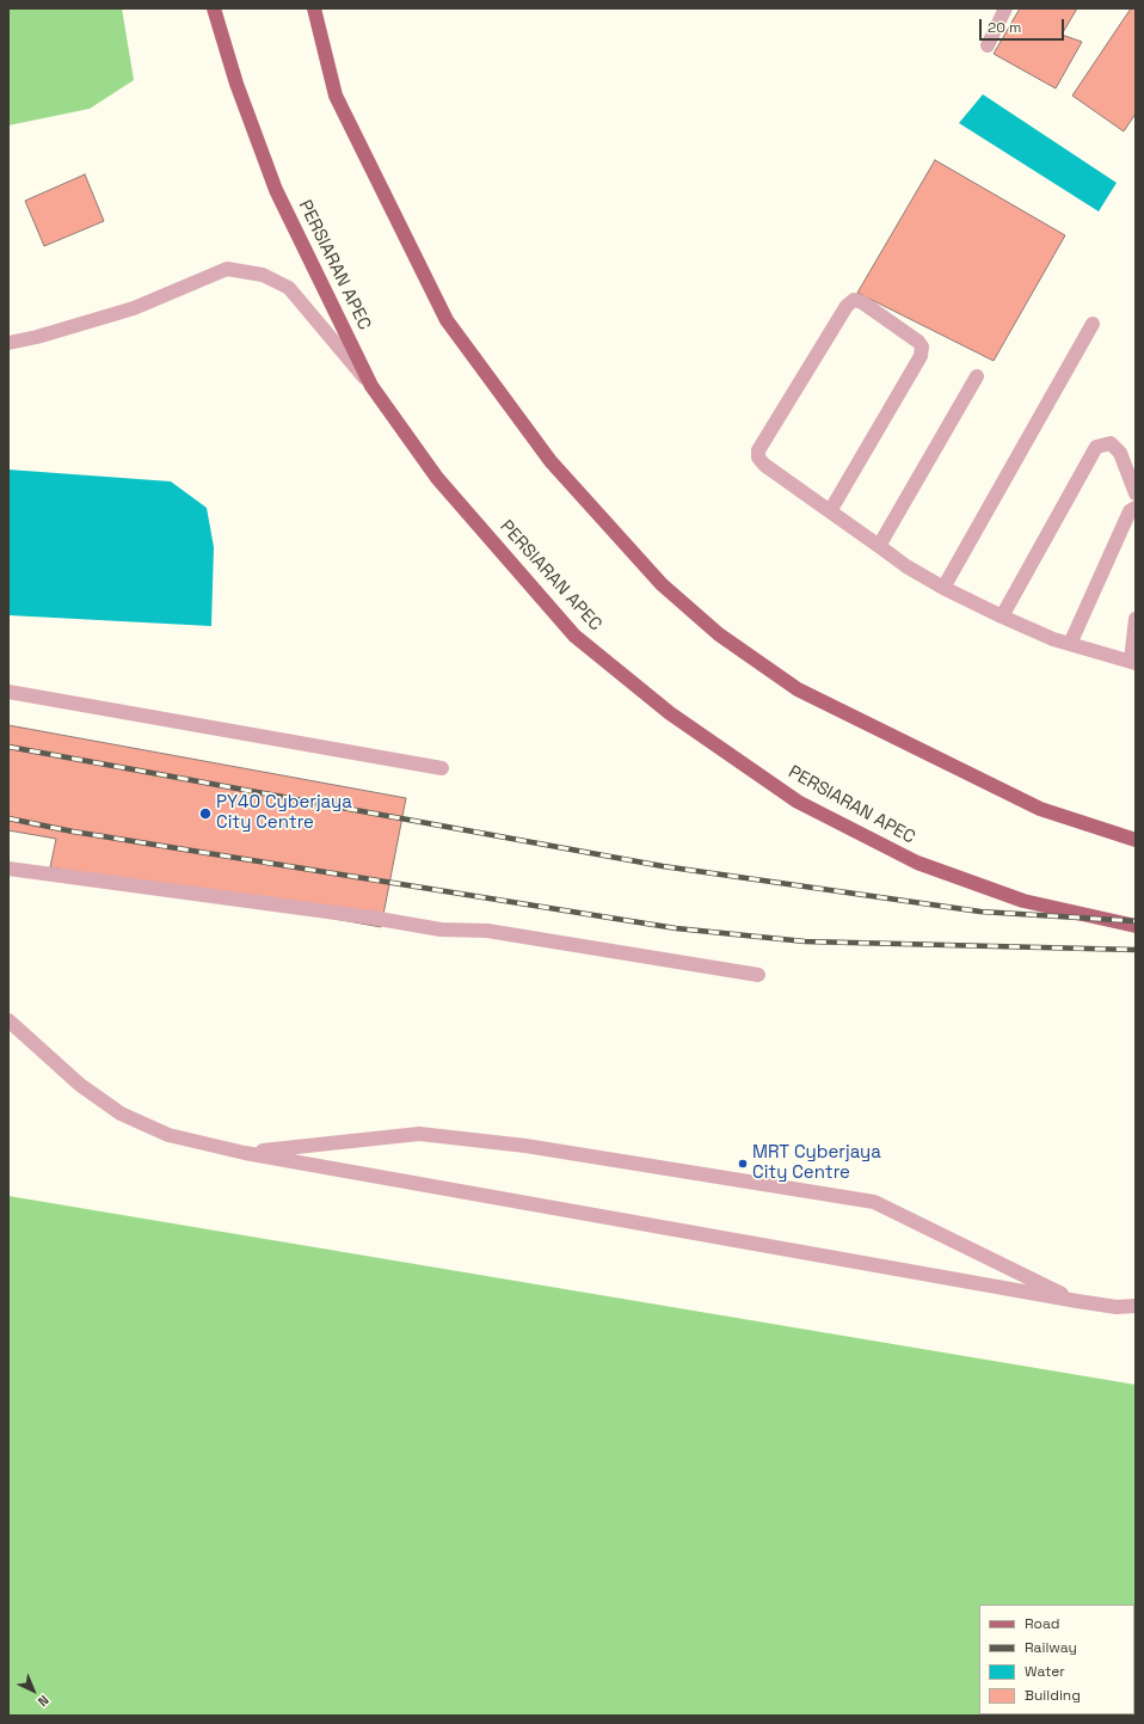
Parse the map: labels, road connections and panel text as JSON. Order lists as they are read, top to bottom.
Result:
{
  "streets": {
    "main road": ["PERSIARAN APEC"]
  },
  "places": ["PY40 Cyberjaya City Centre", "MRT Cyberjaya City Centre"],
  "legend": [
    "Road",
    "Railway",
    "Water",
    "Building"
  ],
  "scale_bar": "20 m",
  "north": "bottom right"
}
